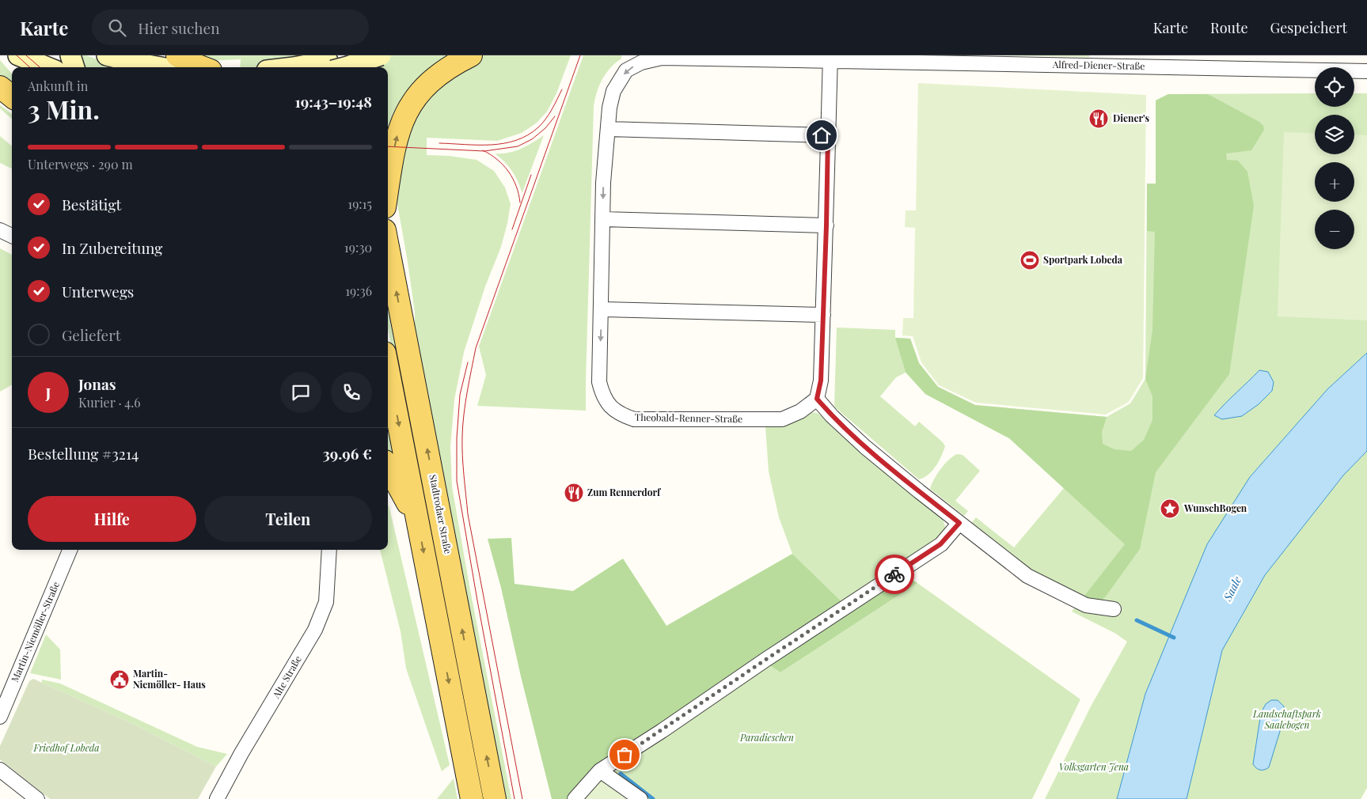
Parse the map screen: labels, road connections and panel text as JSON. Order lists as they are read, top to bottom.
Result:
{
  "streets": {
    "main road": ["Stadtrodaer Straße"],
    "street": [
      "Alfred-Diener-Straße",
      "Theobald-Renner-Straße",
      "Martin-Niemöller-Straße",
      "Alte Straße"
    ]
  },
  "crossings": [
    ["Alfred-Diener-Straße", "Theobald-Renner-Straße"]
  ],
  "water": ["Saale"],
  "parks": [
    "Landschaftspark Saalebogen",
    "Paradieschen",
    "Friedhof Lobeda",
    "Volksgarten Jena"
  ],
  "places": {
    "restaurant": ["Diener's", "Zum Rennerdorf"],
    "sports": ["Sportpark Lobeda"],
    "place": ["WunschBogen"],
    "public building": ["Martin- Niemöller- Haus"]
  },
  "page": {
    "header": "Karte",
    "search": "Hier suchen",
    "nav": ["Karte", "Route", "Gespeichert"],
    "map_buttons": ["+", "−"],
    "heading": ["3 Min.", "Ankunft in", "19:43–19:48"],
    "panel": [
      "Jonas",
      "Kurier · 4.6",
      "Bestellung #3214",
      "39.96 €"
    ],
    "bar": "Unterwegs · 290 m",
    "list": [
      ["Bestätigt", "19:15"],
      ["In Zubereitung", "19:30"],
      ["Unterwegs", "19:36"],
      "Geliefert"
    ],
    "round": "J",
    "buttons": ["Hilfe", "Teilen"]
  }
}
